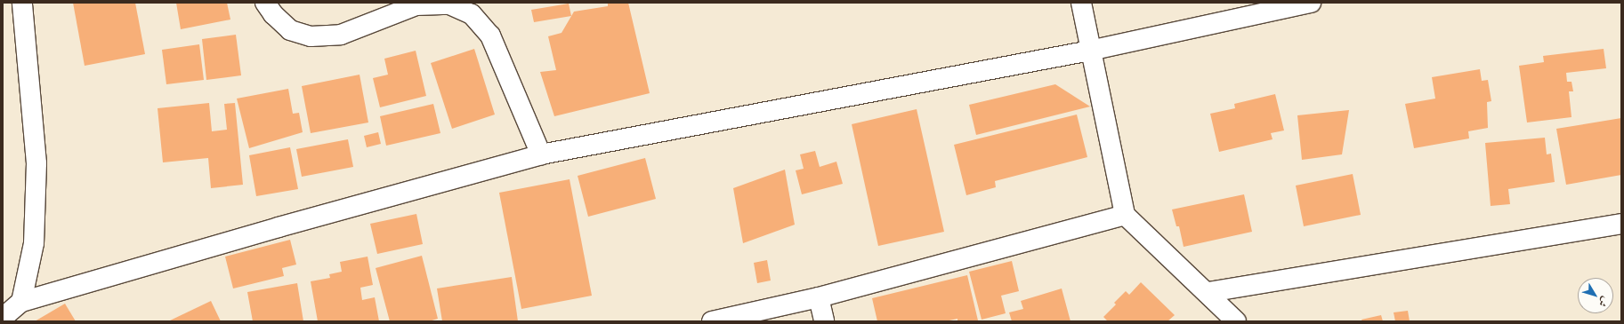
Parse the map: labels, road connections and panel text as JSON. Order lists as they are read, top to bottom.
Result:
{
  "north": "bottom right"
}
